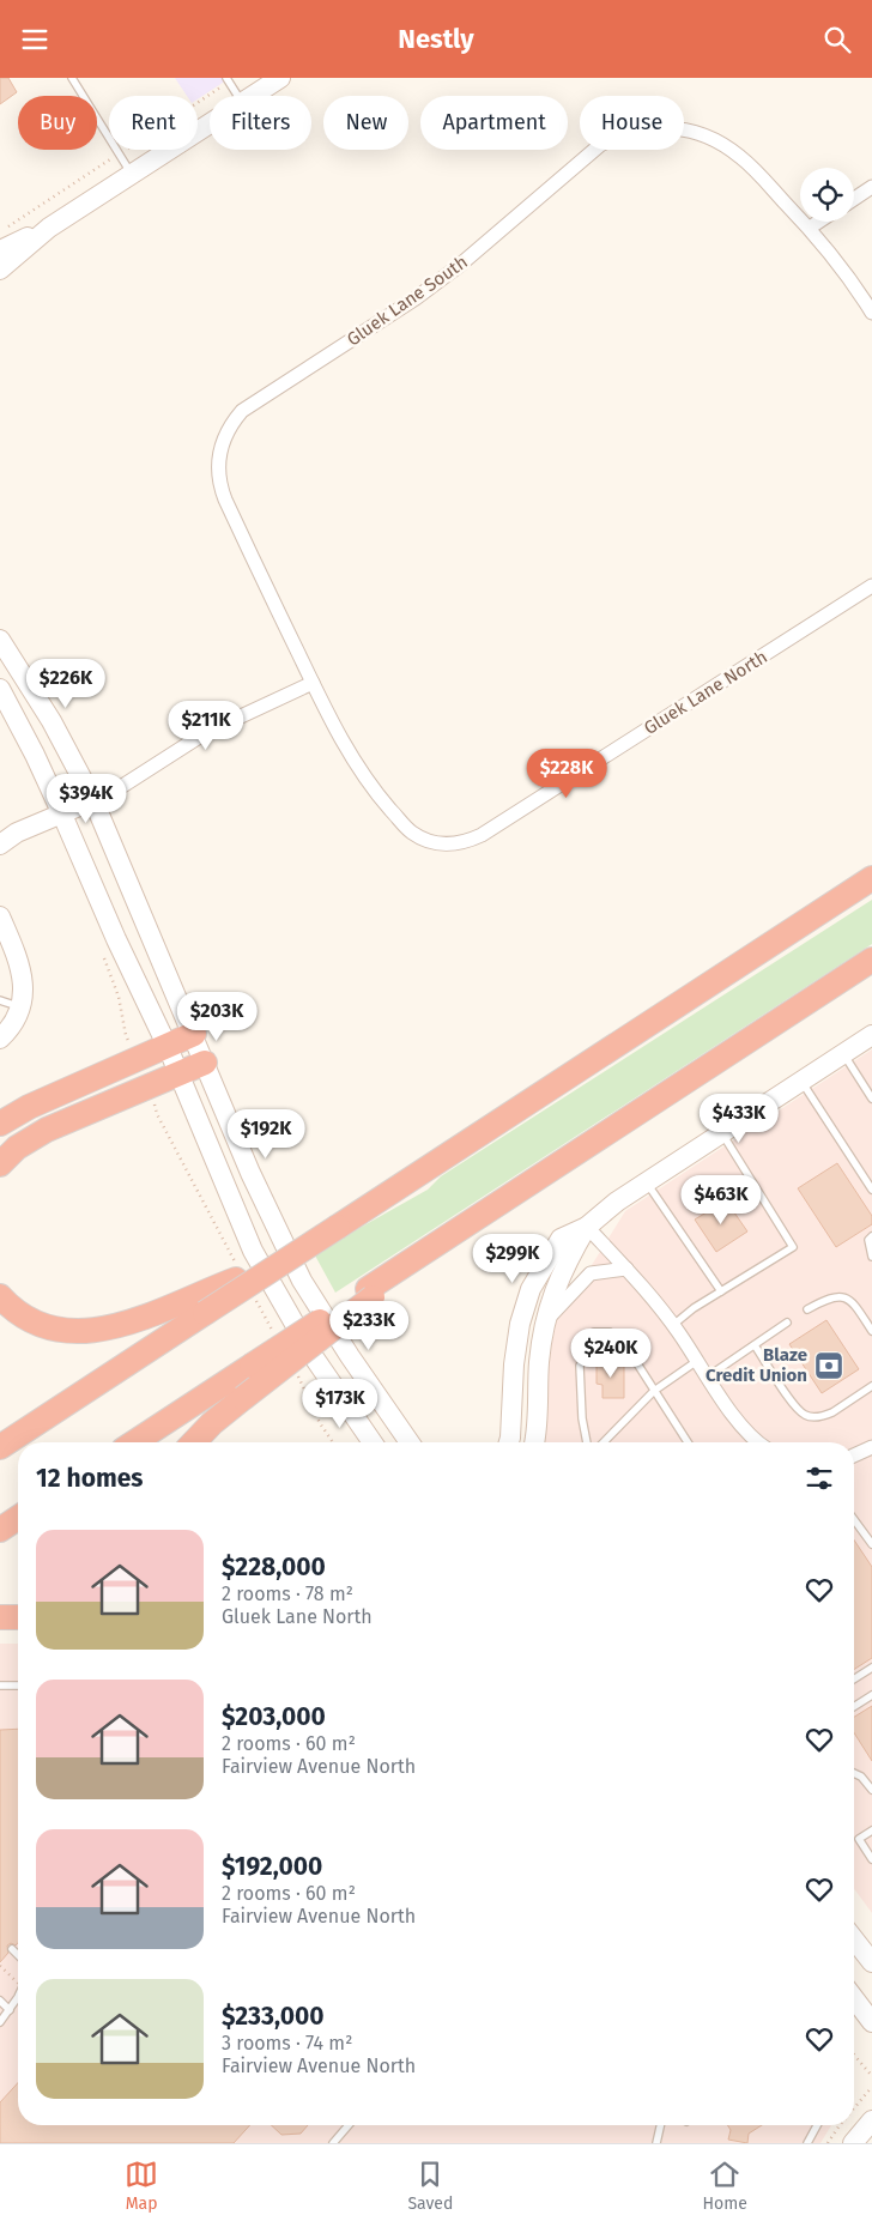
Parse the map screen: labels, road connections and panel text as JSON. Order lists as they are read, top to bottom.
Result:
{
  "streets": {
    "street": ["Gluek Lane South", "Gluek Lane North"]
  },
  "crossings": [
    ["Gluek Lane South", "Gluek Lane North"]
  ],
  "places": {
    "bank": ["Blaze Credit Union"]
  },
  "page": {
    "header": "Nestly",
    "chip": [
      "Buy",
      "Rent",
      "Filters",
      "New",
      "Apartment",
      "House"
    ],
    "price": [
      "$226K",
      "$211K",
      "$228K",
      "$394K",
      "$203K",
      "$433K",
      "$192K",
      "$463K",
      "$299K",
      "$233K",
      "$240K",
      "$173K"
    ],
    "heading": "12 homes",
    "list": [
      {
        "name": "$228,000",
        "note": "2 rooms · 78 m² · Gluek Lane North"
      },
      {
        "name": "$203,000",
        "note": "2 rooms · 60 m² · Fairview Avenue North"
      },
      {
        "name": "$192,000",
        "note": "2 rooms · 60 m² · Fairview Avenue North"
      },
      {
        "name": "$233,000",
        "note": "3 rooms · 74 m² · Fairview Avenue North"
      }
    ],
    "tabs": ["Map", "Saved", "Home"]
  }
}
